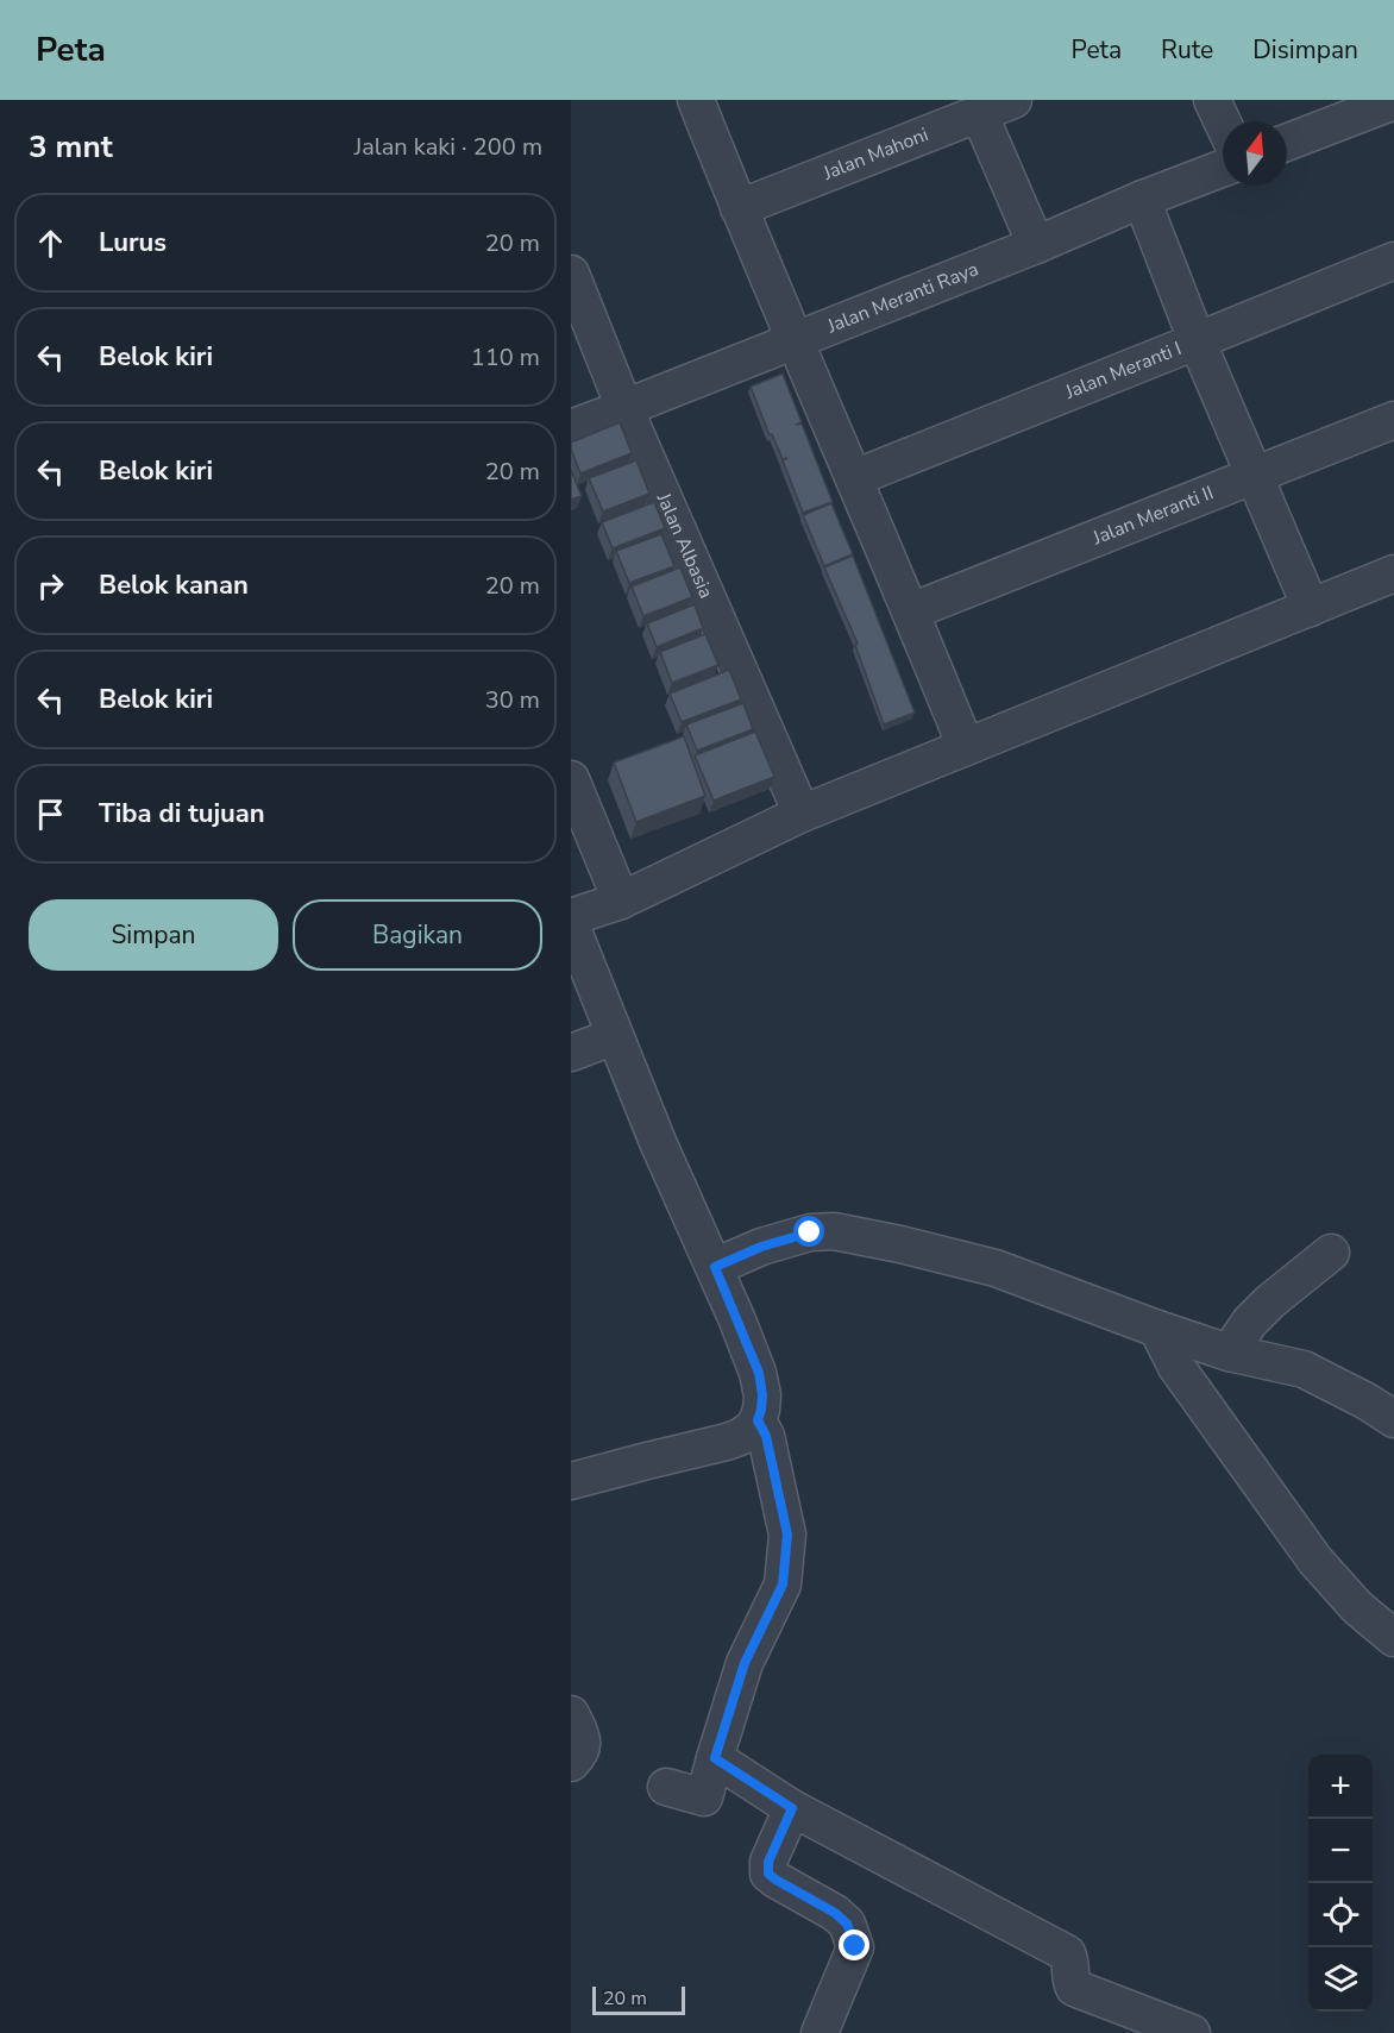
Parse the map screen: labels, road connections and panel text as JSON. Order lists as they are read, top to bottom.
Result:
{
  "streets": {
    "street": [
      "Jalan Mahoni",
      "Jalan Meranti Raya",
      "Jalan Meranti I",
      "Jalan Meranti II",
      "Jalan Albasia"
    ]
  },
  "crossings": [
    ["Jalan Meranti Raya", "Jalan Albasia"]
  ],
  "scale_bar": "20 m",
  "north": "top",
  "page": {
    "header": "Peta",
    "nav": ["Peta", "Rute", "Disimpan"],
    "heading": ["3 mnt", "Jalan kaki · 200 m"],
    "list": [
      ["Lurus", "20 m"],
      ["Belok kiri", "110 m"],
      ["Belok kiri", "20 m"],
      ["Belok kanan", "20 m"],
      ["Belok kiri", "30 m"],
      "Tiba di tujuan"
    ],
    "buttons": ["Simpan", "Bagikan"],
    "map_buttons": ["+", "−"],
    "scale": "20 m"
  }
}
